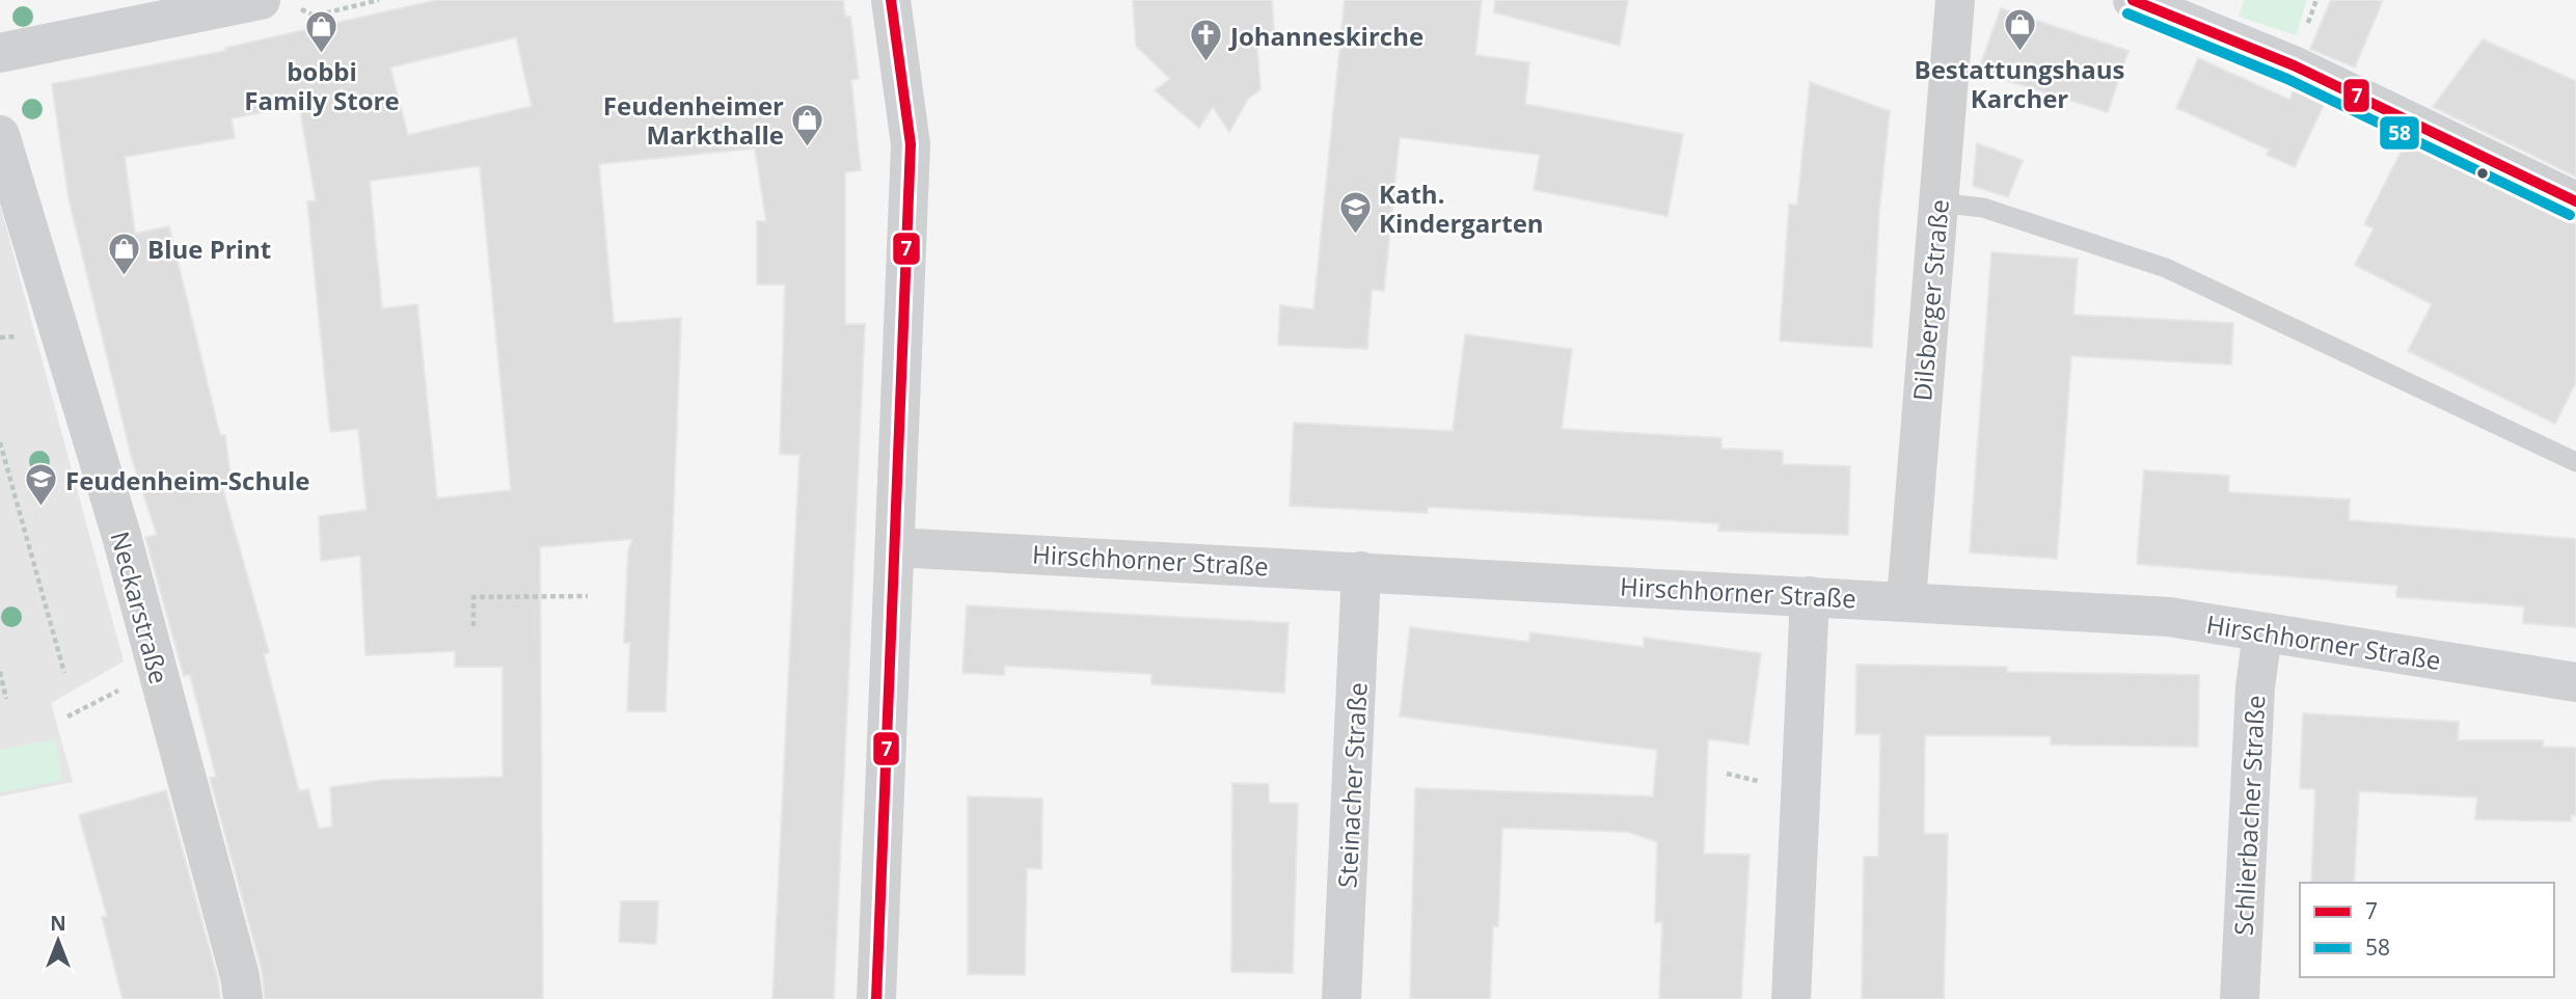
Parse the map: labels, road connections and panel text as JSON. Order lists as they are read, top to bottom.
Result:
{
  "streets": {
    "street": [
      "Dilsberger Straße",
      "Hirschhorner Straße",
      "Neckarstraße",
      "Steinacher Straße",
      "Schlierbacher Straße"
    ]
  },
  "crossings": [
    ["Dilsberger Straße", "Hirschhorner Straße"],
    ["Hirschhorner Straße", "Steinacher Straße"],
    ["Hirschhorner Straße", "Schlierbacher Straße"]
  ],
  "places": {
    "shop": [
      "Bestattungshaus Karcher",
      "bobbi Family Store",
      "Feudenheimer Markthalle",
      "Blue Print"
    ],
    "church": ["Johanneskirche"],
    "school or university": ["Kath. Kindergarten", "Feudenheim-Schule"]
  },
  "lines": ["transit line 7", "transit line 58"],
  "legend": ["7", "58"],
  "north": "top"
}
